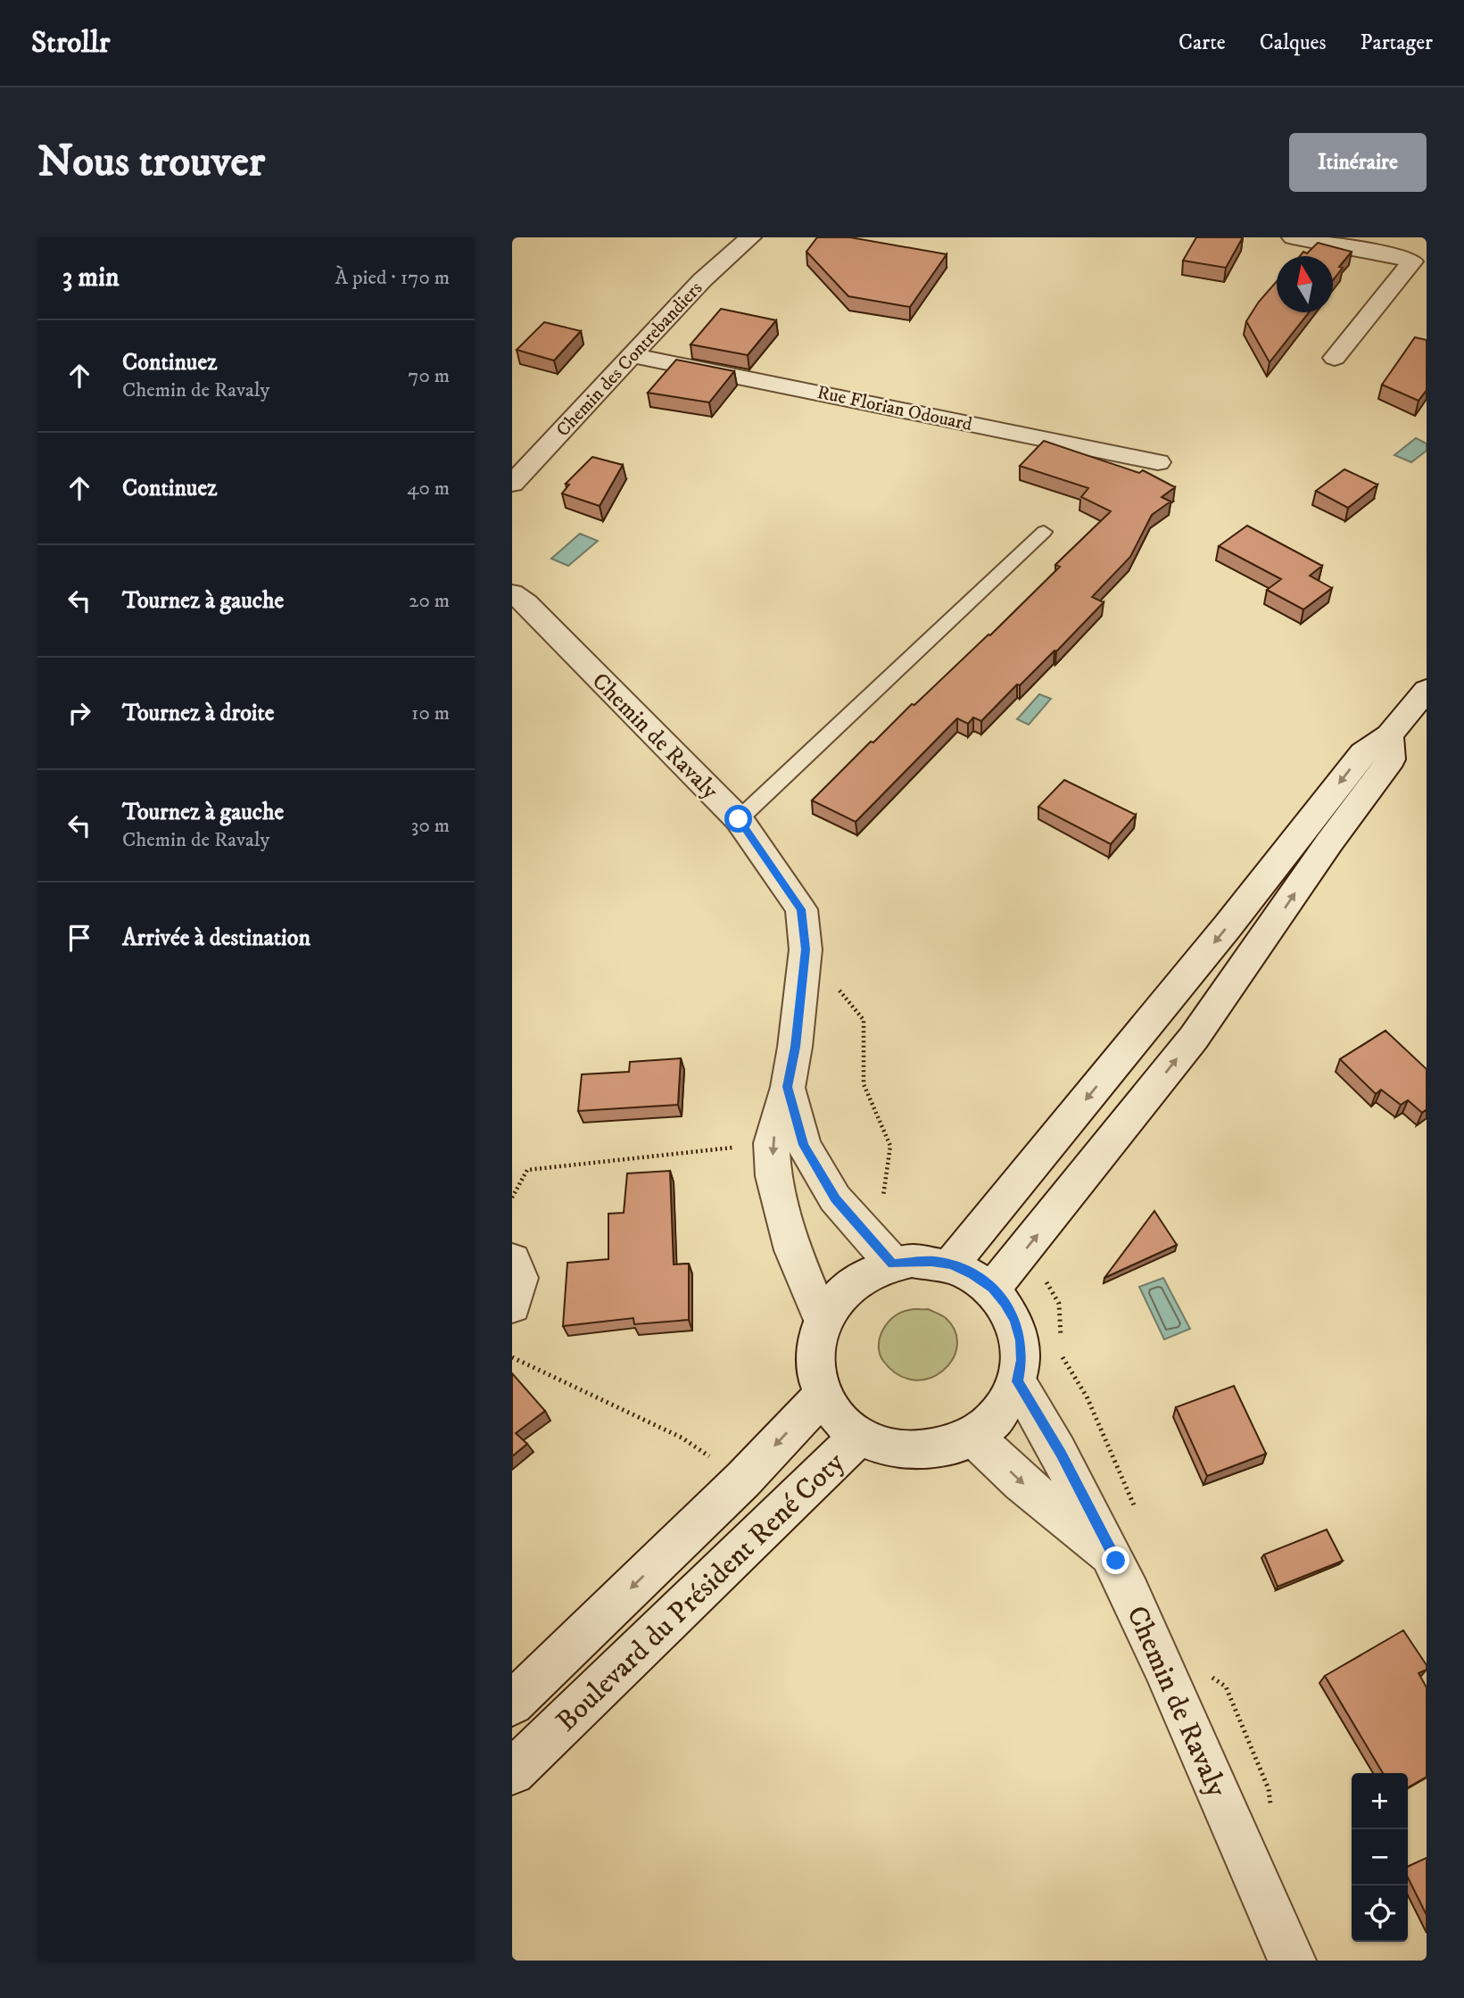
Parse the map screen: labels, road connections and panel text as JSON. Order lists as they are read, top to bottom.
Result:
{
  "streets": {
    "street": [
      "Chemin des Contrebandiers",
      "Rue Florian Odouard",
      "Chemin de Ravaly",
      "Boulevard du Président René Coty"
    ]
  },
  "crossings": [
    ["Chemin des Contrebandiers", "Rue Florian Odouard"],
    ["Chemin de Ravaly", "Boulevard du Président René Coty"]
  ],
  "north": "top",
  "page": {
    "header": "Strollr",
    "nav": ["Carte", "Calques", "Partager"],
    "buttons": "Itinéraire",
    "title": "Nous trouver",
    "heading": ["3 min", "À pied · 170 m"],
    "list": [
      ["Continuez", "Chemin de Ravaly", "70 m"],
      ["Continuez", "40 m"],
      ["Tournez à gauche", "20 m"],
      ["Tournez à droite", "10 m"],
      ["Tournez à gauche", "Chemin de Ravaly", "30 m"],
      "Arrivée à destination"
    ],
    "map_buttons": ["+", "−"]
  }
}
